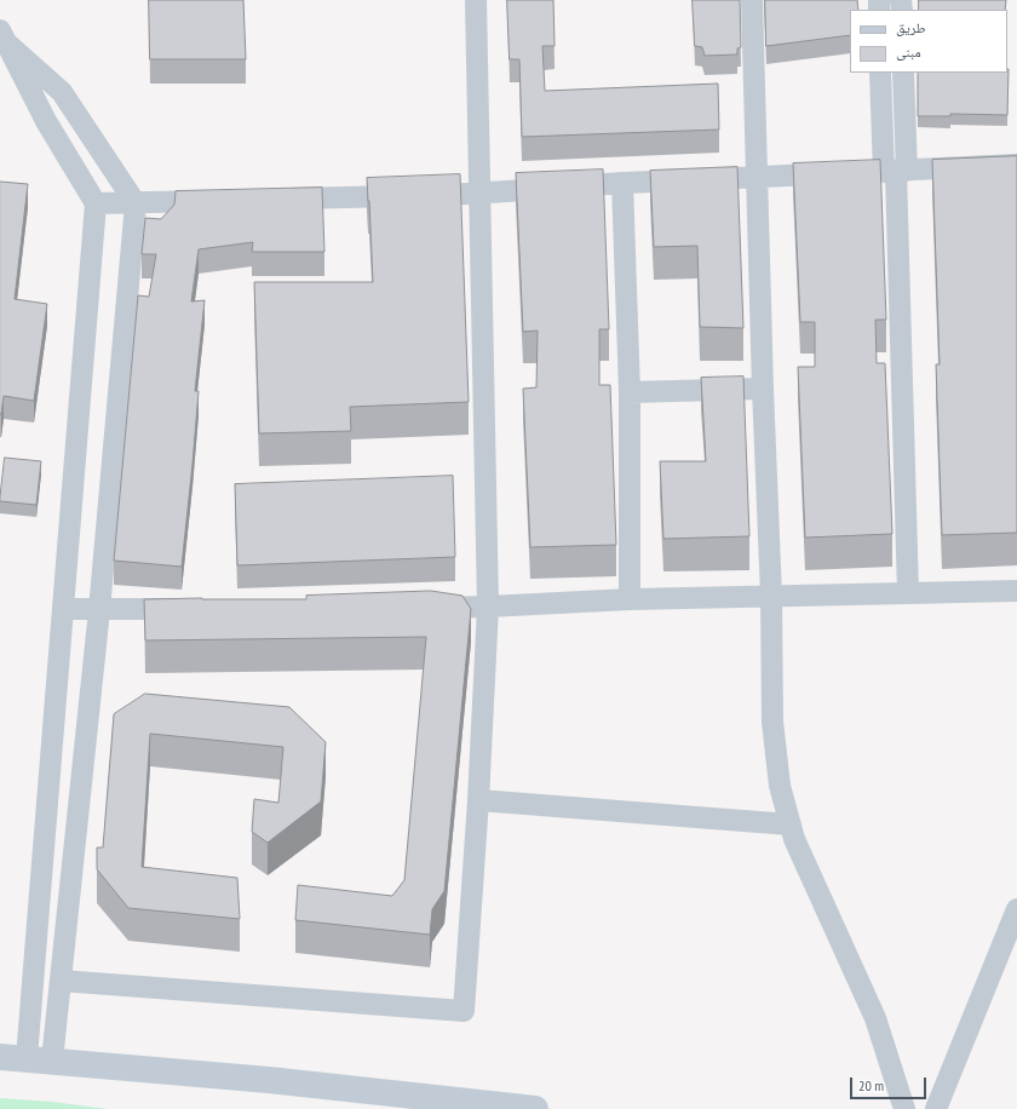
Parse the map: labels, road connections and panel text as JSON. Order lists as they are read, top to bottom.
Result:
{
  "legend": ["طريق", "مبنى"],
  "scale_bar": "20 m"
}
